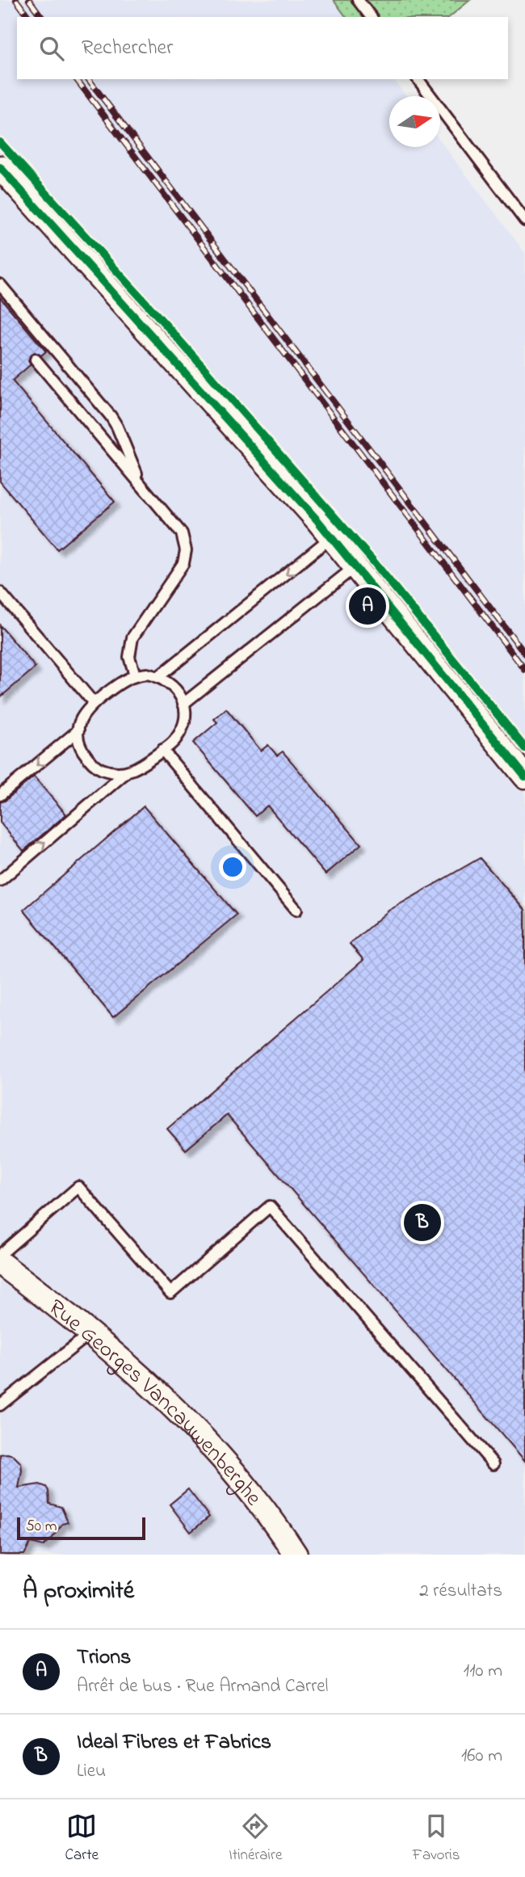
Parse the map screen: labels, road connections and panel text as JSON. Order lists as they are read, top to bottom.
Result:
{
  "streets": {
    "street": ["Rue Georges Vancauwenberghe"]
  },
  "scale_bar": "50 m",
  "north": "right",
  "page": {
    "search": "Rechercher",
    "pins": ["A", "B"],
    "scale": "50 m",
    "heading": ["À proximité", "2 résultats"],
    "list": [
      {
        "mark": "A",
        "name": "Trions",
        "note": "Arrêt de bus · Rue Armand Carrel",
        "value": "110 m"
      },
      {
        "mark": "B",
        "name": "Ideal Fibres et Fabrics",
        "note": "Lieu",
        "value": "160 m"
      }
    ],
    "nav": ["Carte", "Itinéraire", "Favoris"]
  }
}
